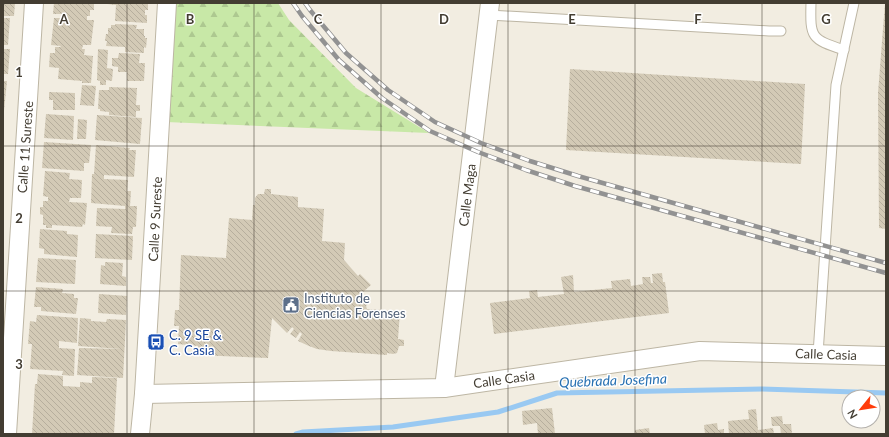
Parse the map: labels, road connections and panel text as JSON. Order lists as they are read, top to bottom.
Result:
{
  "streets": {
    "street": [
      "Calle 11 Sureste",
      "Calle Maga",
      "Calle 9 Sureste",
      "Calle Casia"
    ]
  },
  "crossings": [
    ["Calle Maga", "Calle Casia"],
    ["Calle 9 Sureste", "Calle Casia"]
  ],
  "water": ["Quebrada Josefina"],
  "places": {
    "public building": ["Instituto de Ciencias Forenses"],
    "bus stop": ["C. 9 SE & C. Casia"]
  },
  "north": "bottom left",
  "grid": {
    "columns": [
      "A",
      "B",
      "C",
      "D",
      "E",
      "F",
      "G"
    ],
    "rows": ["1", "2", "3"]
  }
}
